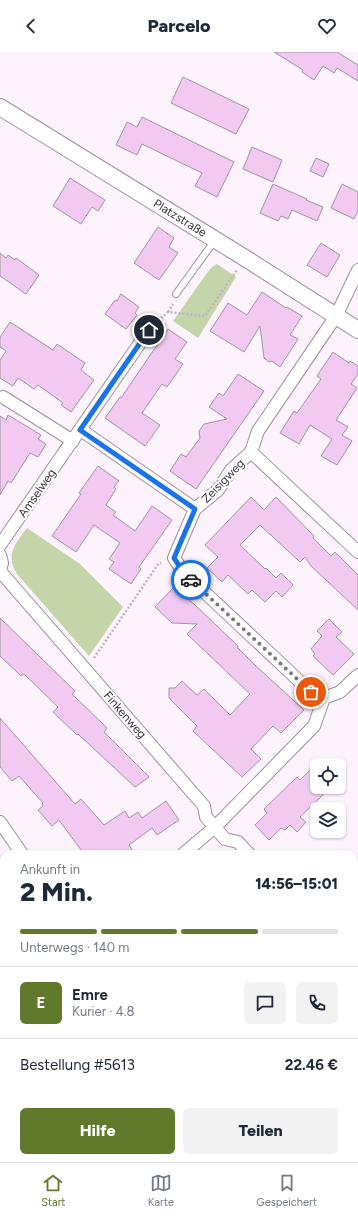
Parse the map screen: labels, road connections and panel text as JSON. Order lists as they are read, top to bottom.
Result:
{
  "streets": {
    "street": [
      "Platzstraße",
      "Zeisigweg",
      "Amselweg",
      "Finkenweg"
    ]
  },
  "crossings": [
    ["Platzstraße", "Zeisigweg"]
  ],
  "page": {
    "header": "Parcelo",
    "heading": ["2 Min.", "Ankunft in", "14:56–15:01"],
    "panel": [
      "Emre",
      "Kurier · 4.8",
      "Bestellung #5613",
      "22.46 €"
    ],
    "bar": "Unterwegs · 140 m",
    "round": "E",
    "buttons": ["Hilfe", "Teilen"],
    "tabs": ["Start", "Karte", "Gespeichert"]
  }
}
